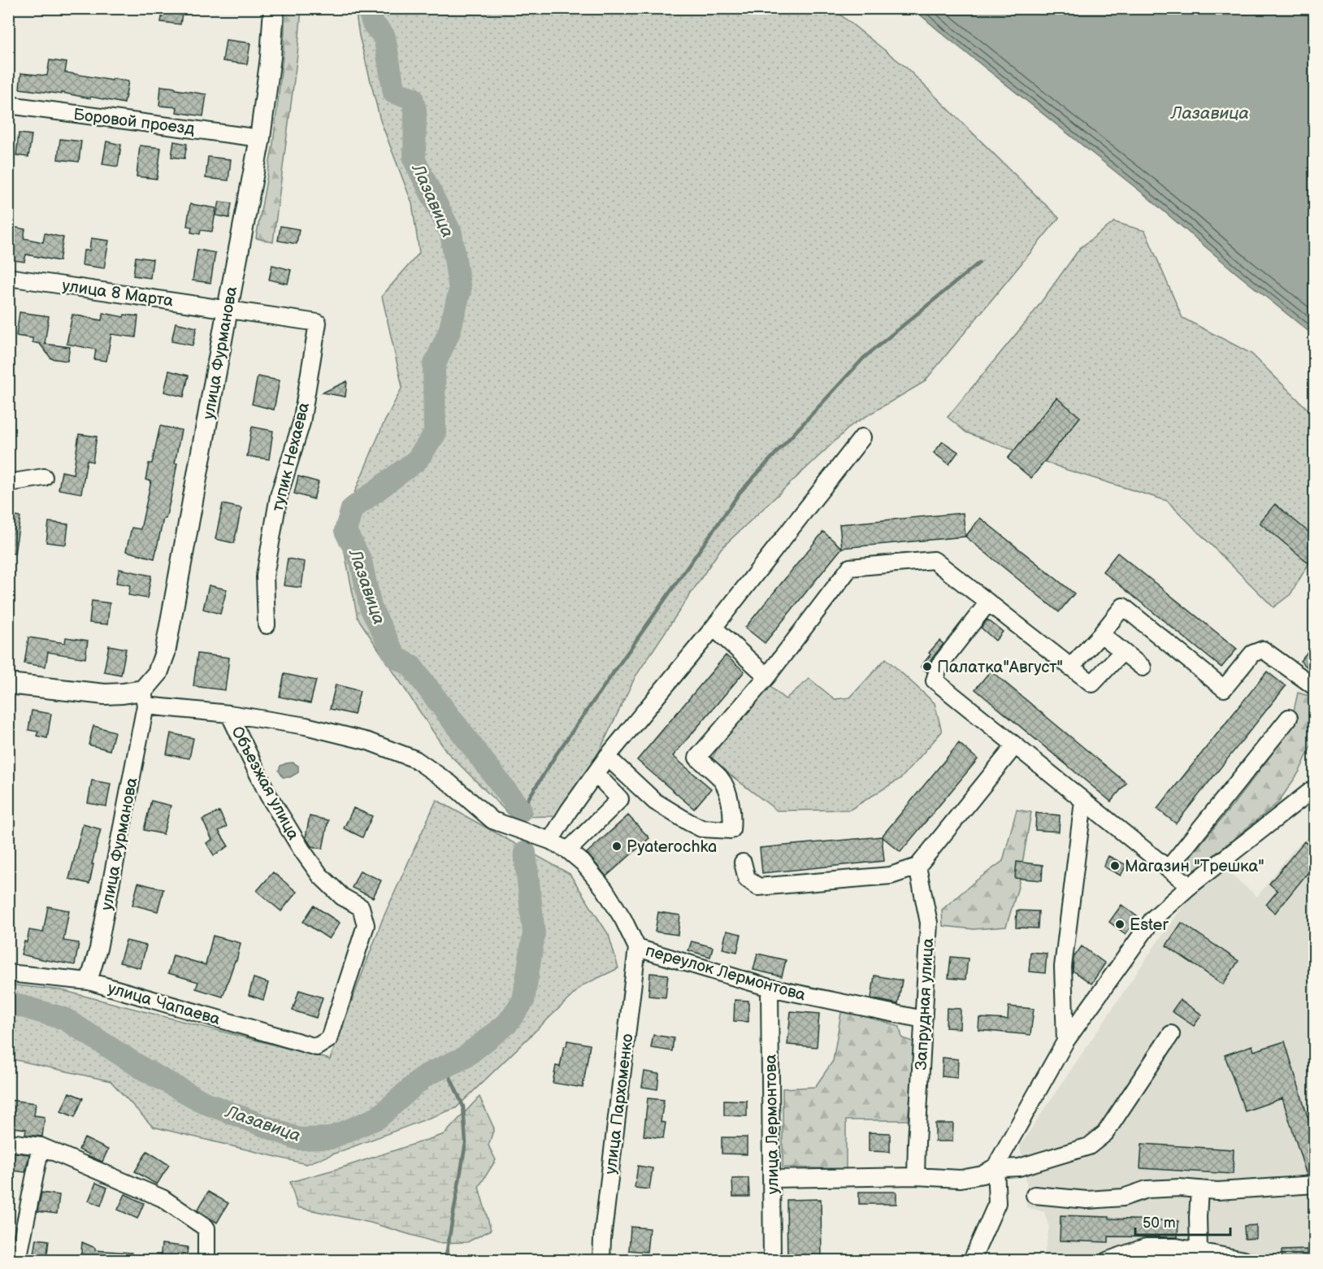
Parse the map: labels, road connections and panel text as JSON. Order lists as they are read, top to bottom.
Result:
{
  "streets": {
    "main road": ["улица Фурманова"],
    "street": [
      "Боровой проезд",
      "улица 8 Марта",
      "тупик Нехаева",
      "Объезжая улица",
      "переулок Лермонтова",
      "улица Чапаева",
      "Запрудная улица",
      "улица Пархоменко",
      "улица Лермонтова"
    ]
  },
  "crossings": [
    ["Боровой проезд", "улица Фурманова"],
    ["улица 8 Марта", "улица Фурманова"],
    ["улица 8 Марта", "тупик Нехаева"],
    ["улица Фурманова", "тупик Нехаева"],
    ["улица Фурманова", "переулок Лермонтова"],
    ["улица Фурманова", "улица Чапаева"],
    ["Объезжая улица", "переулок Лермонтова"],
    ["Объезжая улица", "улица Чапаева"],
    ["переулок Лермонтова", "Запрудная улица"],
    ["переулок Лермонтова", "улица Пархоменко"],
    ["переулок Лермонтова", "улица Лермонтова"]
  ],
  "water": ["Лазавица"],
  "places": [
    "Палатка\"Август\"",
    "Pyaterochka",
    "Магазин \"Трешка\"",
    "Ester"
  ],
  "scale_bar": "50 m"
}
